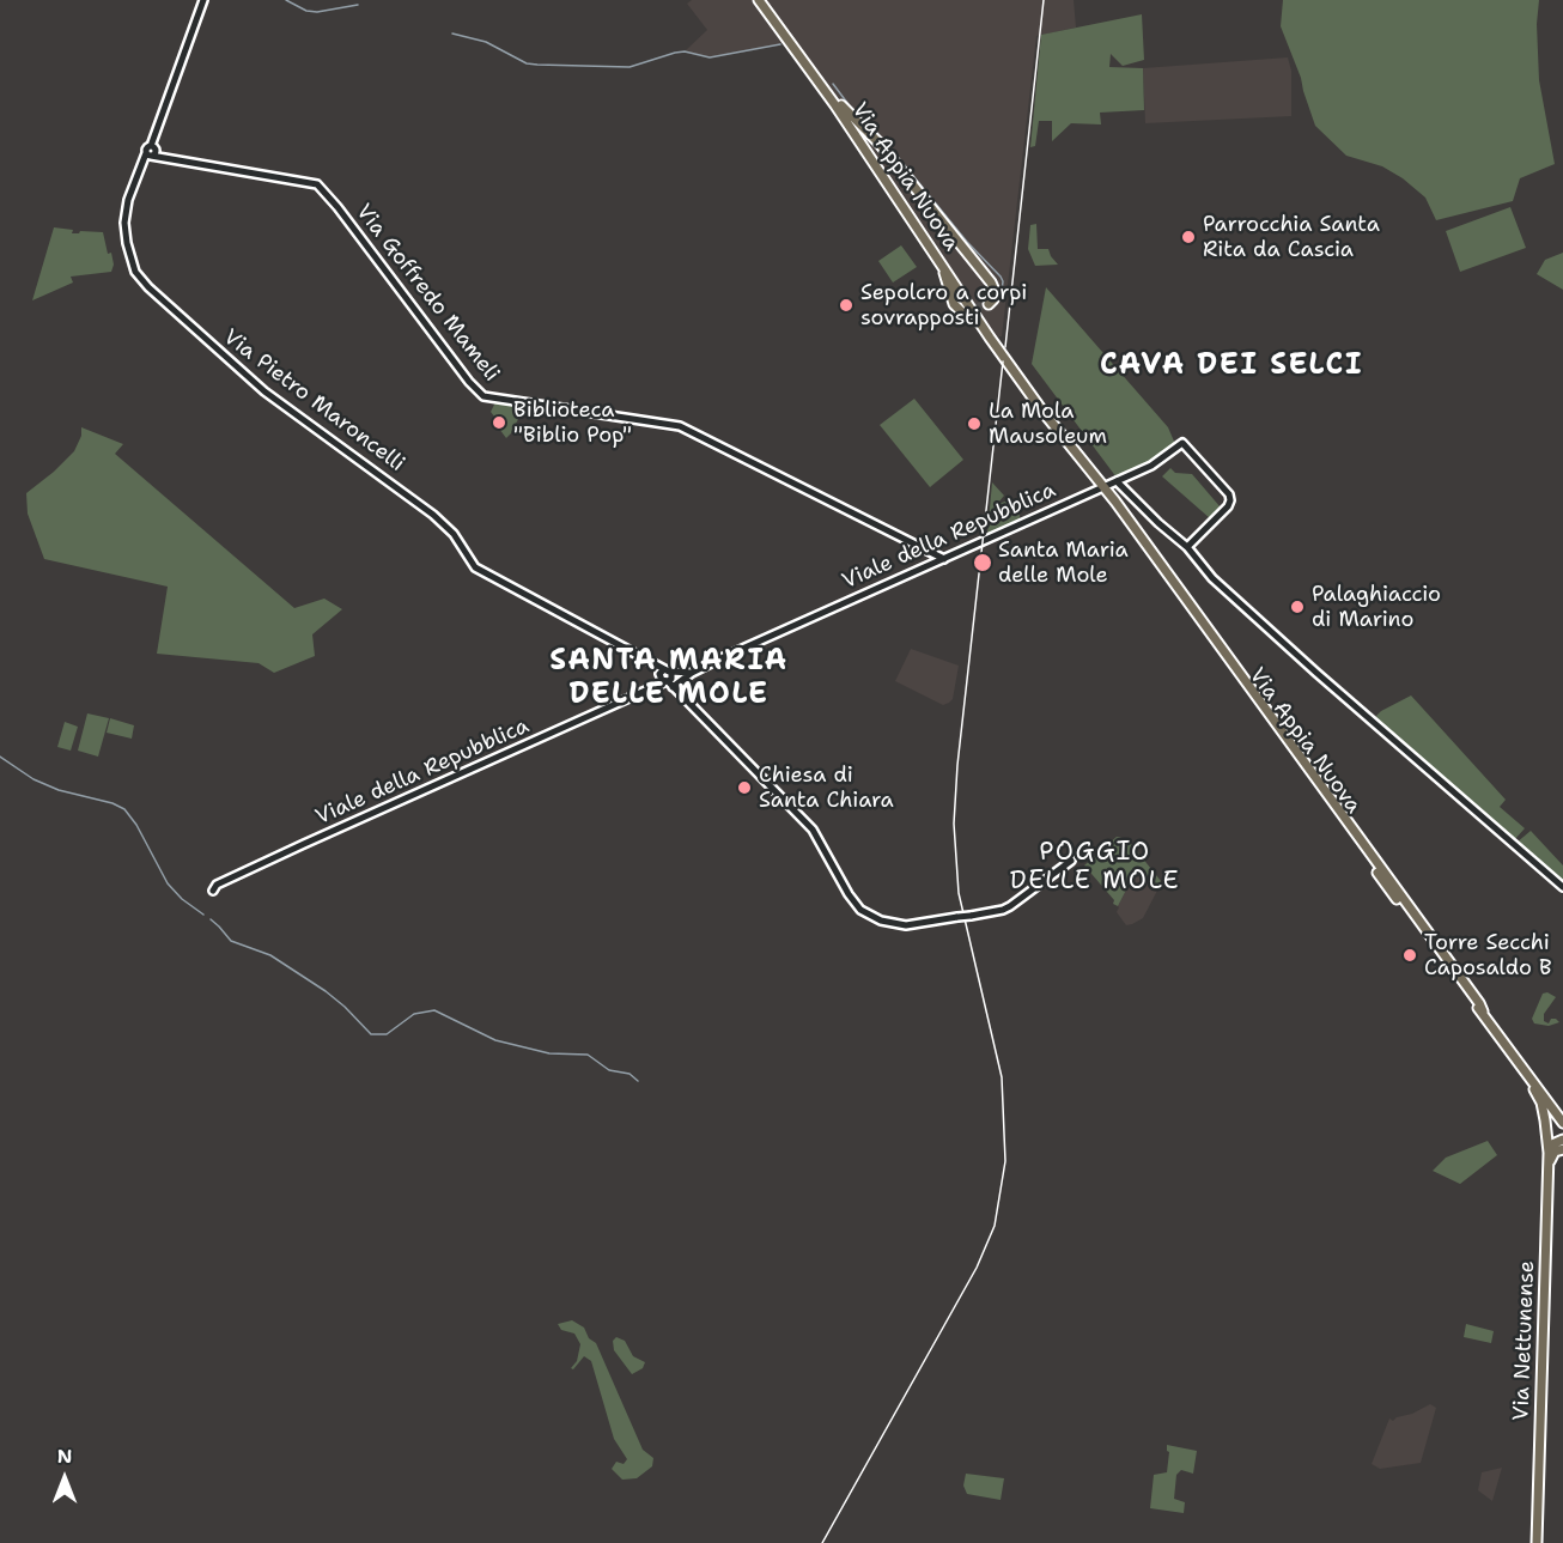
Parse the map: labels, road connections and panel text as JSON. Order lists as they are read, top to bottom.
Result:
{
  "streets": {
    "main road": ["Via Appia Nuova", "Via Nettunense"],
    "street": ["Via Goffredo Mameli", "Via Pietro Maroncelli", "Viale della Repubblica"]
  },
  "crossings": [
    ["Via Appia Nuova", "Viale della Repubblica"],
    ["Via Goffredo Mameli", "Via Pietro Maroncelli"],
    ["Via Goffredo Mameli", "Viale della Repubblica"]
  ],
  "districts": ["CAVA DEI SELCI", "SANTA MARIA DELLE MOLE", "POGGIO DELLE MOLE"],
  "places": [
    "Parrocchia Santa Rita da Cascia",
    "Sepolcro a corpi sovrapposti",
    "Biblioteca \"Biblio Pop\"",
    "La Mola Mausoleum",
    "Santa Maria delle Mole",
    "Palaghiaccio di Marino",
    "Chiesa di Santa Chiara",
    "Torre Secchi Caposaldo B"
  ],
  "north": "top"
}
